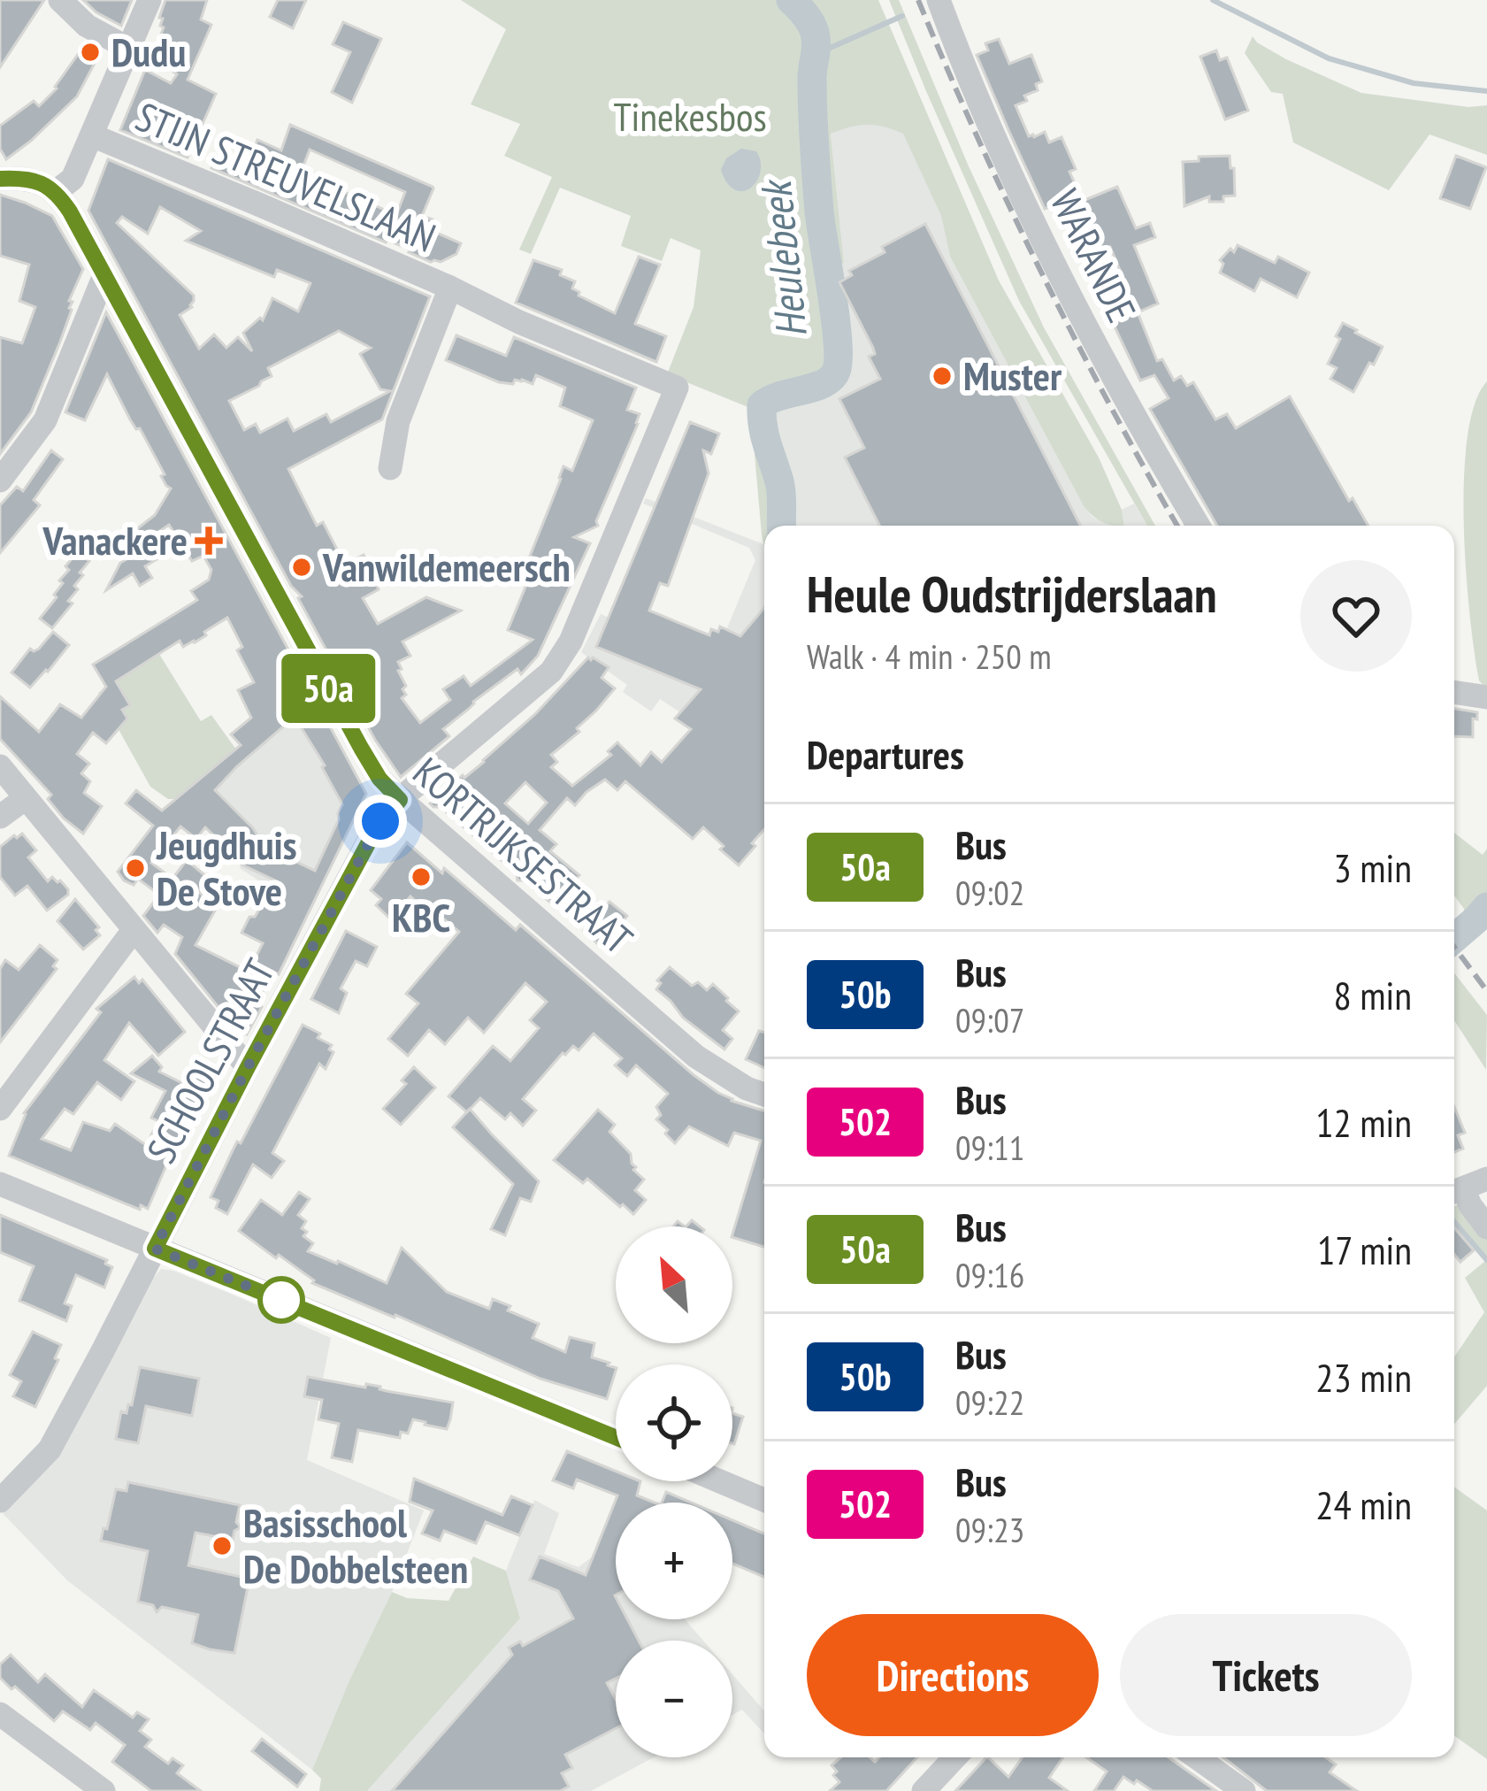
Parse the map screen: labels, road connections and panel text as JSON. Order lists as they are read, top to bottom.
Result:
{
  "streets": {
    "street": [
      "STIJN STREUVELSLAAN",
      "WARANDE",
      "KORTRIJKSESTRAAT",
      "SCHOOLSTRAAT"
    ]
  },
  "crossings": [
    ["STIJN STREUVELSLAAN", "KORTRIJKSESTRAAT"],
    ["STIJN STREUVELSLAAN", "SCHOOLSTRAAT"],
    ["KORTRIJKSESTRAAT", "SCHOOLSTRAAT"]
  ],
  "water": ["Heulebeek"],
  "parks": ["Tinekesbos"],
  "places": {
    "other": [
      "Dudu",
      "Muster",
      "Vanwildemeersch",
      "Jeugdhuis De Stove",
      "KBC",
      "Basisschool De Dobbelsteen"
    ],
    "health": ["Vanackere"]
  },
  "lines": ["bus line 50a"],
  "north": "top left",
  "page": {
    "on_map": "50a",
    "heading": [
      ["Heule Oudstrijderslaan", "Walk · 4 min · 250 m"],
      "Departures"
    ],
    "list": [
      {
        "mark": "50a",
        "name": "Bus",
        "note": "09:02",
        "value": "3 min"
      },
      {
        "mark": "50b",
        "name": "Bus",
        "note": "09:07",
        "value": "8 min"
      },
      {
        "mark": "502",
        "name": "Bus",
        "note": "09:11",
        "value": "12 min"
      },
      {
        "mark": "50a",
        "name": "Bus",
        "note": "09:16",
        "value": "17 min"
      },
      {
        "mark": "50b",
        "name": "Bus",
        "note": "09:22",
        "value": "23 min"
      },
      {
        "mark": "502",
        "name": "Bus",
        "note": "09:23",
        "value": "24 min"
      }
    ],
    "map_buttons": ["+", "−"],
    "buttons": ["Directions", "Tickets"]
  }
}
